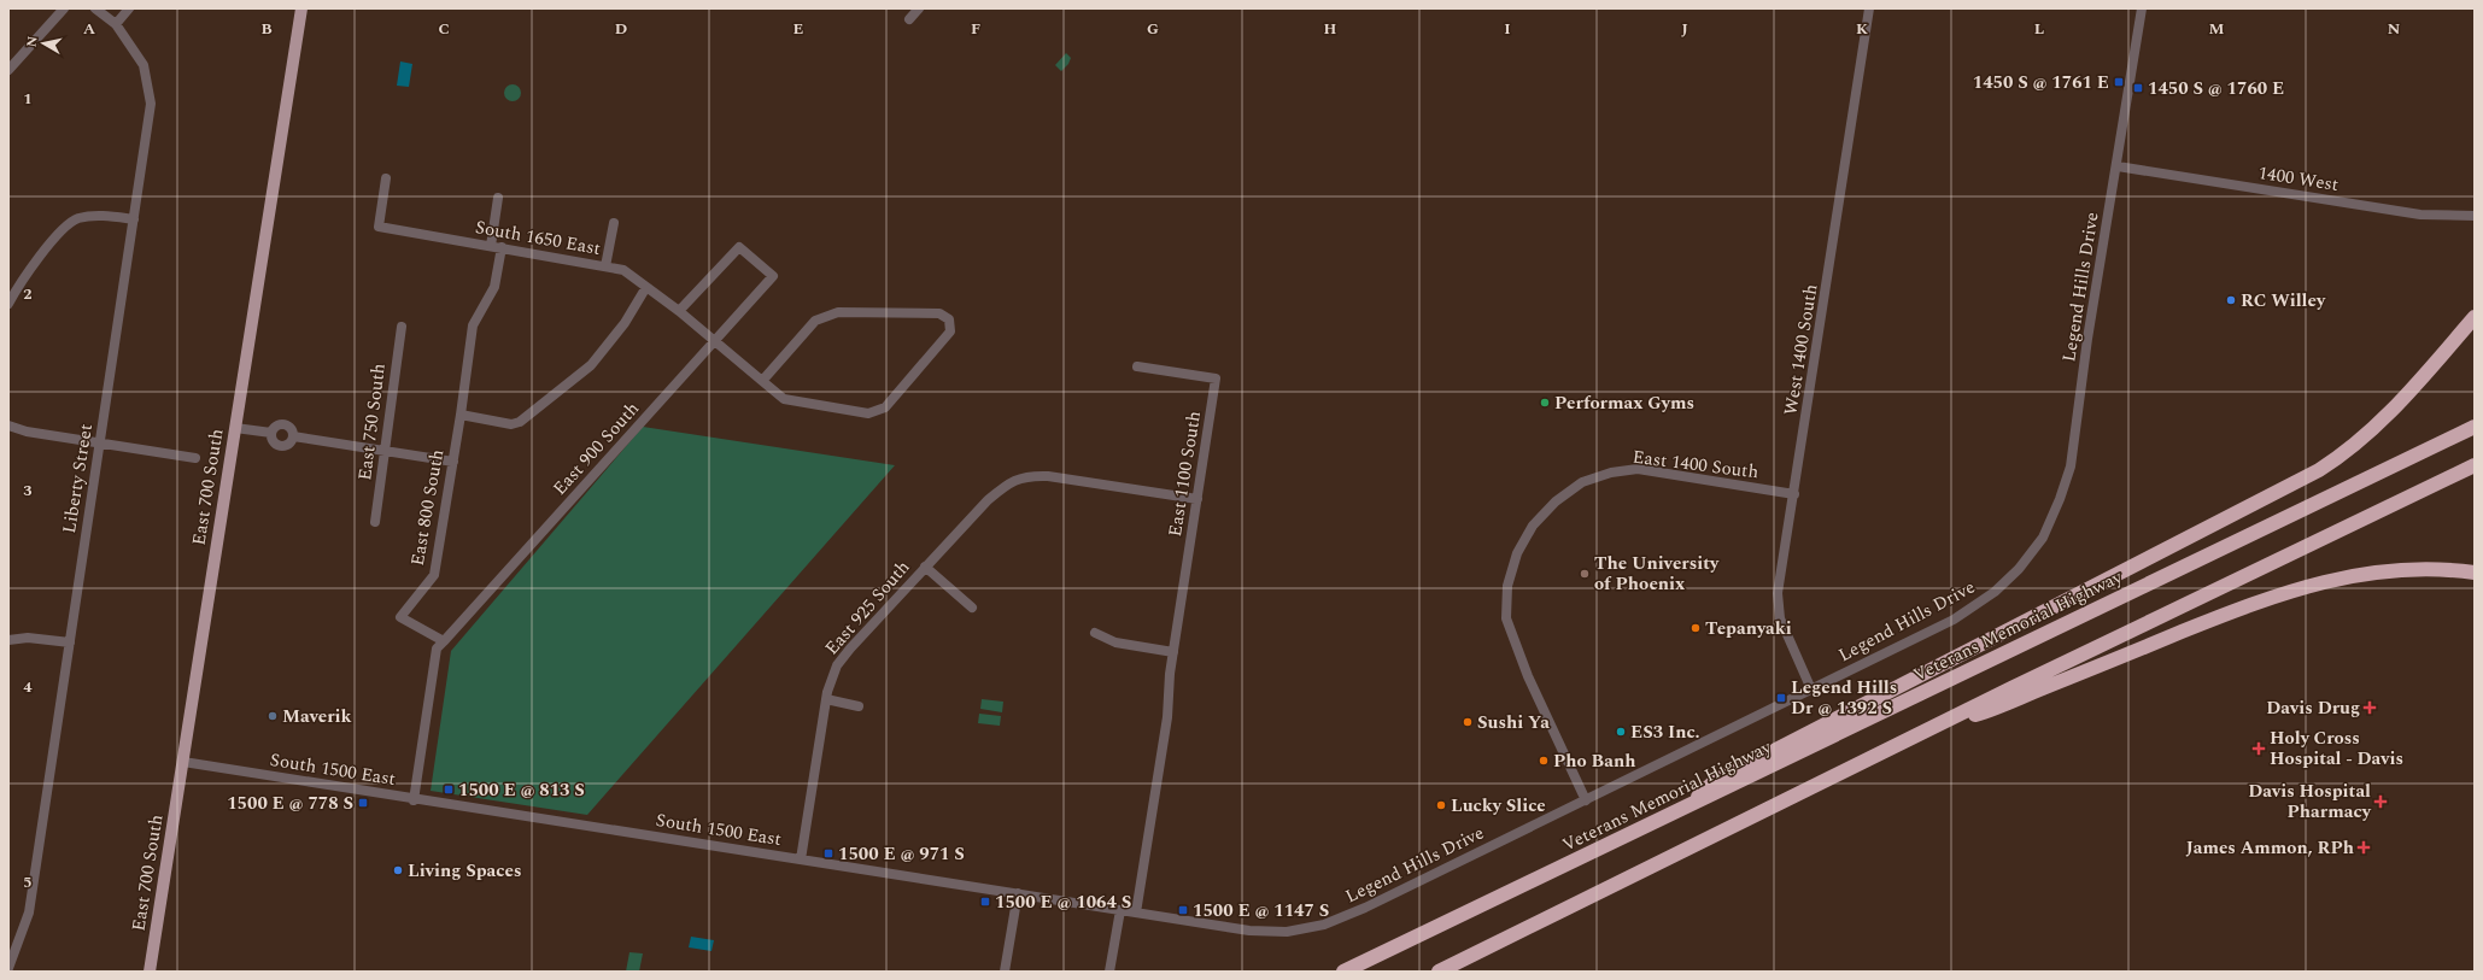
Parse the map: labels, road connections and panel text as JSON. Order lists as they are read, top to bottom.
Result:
{
  "streets": {
    "highway": ["Veterans Memorial Highway"],
    "main road": ["East 700 South"],
    "street": [
      "1400 West",
      "South 1650 East",
      "Legend Hills Drive",
      "West 1400 South",
      "East 750 South",
      "East 900 South",
      "East 1400 South",
      "East 1100 South",
      "Liberty Street",
      "East 800 South",
      "East 925 South",
      "South 1500 East"
    ]
  },
  "crossings": [
    ["1400 West", "Legend Hills Drive"],
    ["South 1650 East", "East 900 South"],
    ["South 1650 East", "East 800 South"],
    ["Legend Hills Drive", "West 1400 South"],
    ["Legend Hills Drive", "East 1400 South"],
    ["Legend Hills Drive", "South 1500 East"],
    ["West 1400 South", "East 1400 South"],
    ["East 900 South", "East 800 South"],
    ["East 1100 South", "East 925 South"],
    ["East 1100 South", "South 1500 East"],
    ["East 700 South", "South 1500 East"],
    ["East 925 South", "South 1500 East"]
  ],
  "places": {
    "transit": [
      "1450 S @ 1761 E",
      "1450 S @ 1760 E",
      "Legend Hills Dr @ 1392 S",
      "1500 E @ 813 S",
      "1500 E @ 778 S",
      "1500 E @ 971 S",
      "1500 E @ 1064 S",
      "1500 E @ 1147 S"
    ],
    "other": [
      "RC Willey",
      "Performax Gyms",
      "The University of Phoenix",
      "Tepanyaki",
      "Maverik",
      "Sushi Ya",
      "ES3 Inc.",
      "Pho Banh",
      "Lucky Slice",
      "Living Spaces"
    ],
    "health": [
      "Davis Drug",
      "Holy Cross Hospital - Davis",
      "Davis Hospital Pharmacy",
      "James Ammon, RPh"
    ]
  },
  "north": "left",
  "grid": {
    "columns": [
      "A",
      "B",
      "C",
      "D",
      "E",
      "F",
      "G",
      "H",
      "I",
      "J",
      "K",
      "L",
      "M",
      "N"
    ],
    "rows": [
      "1",
      "2",
      "3",
      "4",
      "5"
    ]
  }
}
